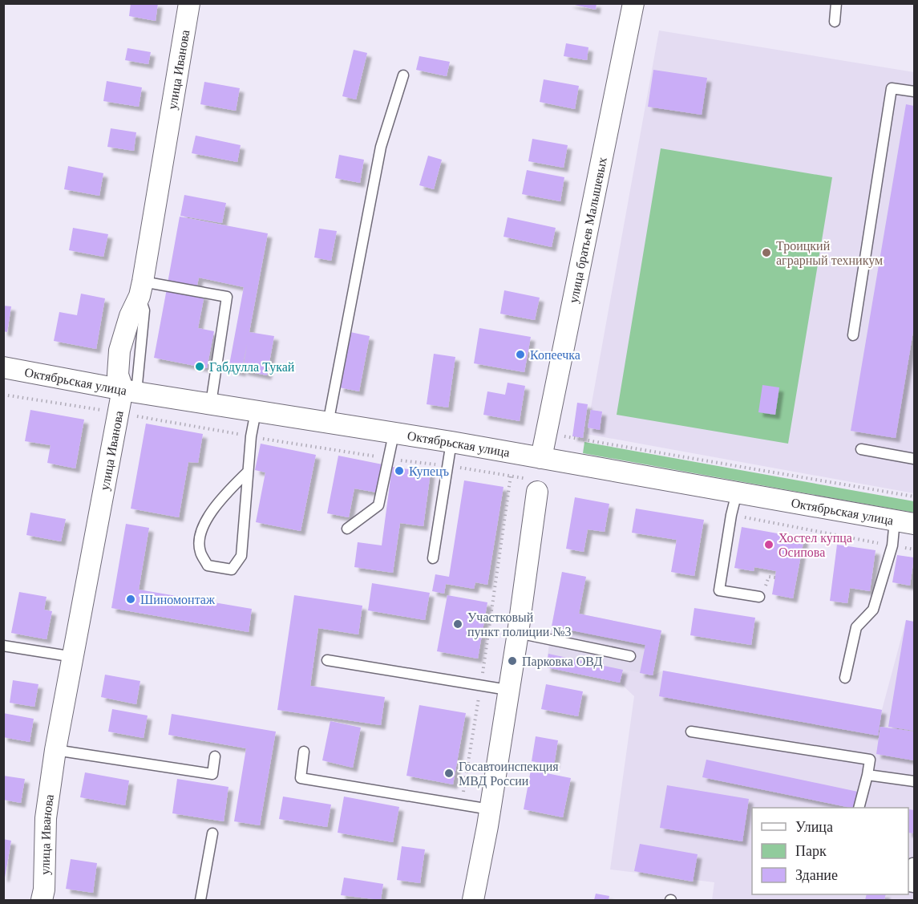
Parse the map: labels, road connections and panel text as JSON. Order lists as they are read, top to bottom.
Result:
{
  "streets": {
    "street": ["улица Иванова", "улица братьев Малышевых", "Октябрьская улица"]
  },
  "crossings": [
    ["улица Иванова", "Октябрьская улица"],
    ["улица братьев Малышевых", "Октябрьская улица"]
  ],
  "places": [
    "Троицкий аграрный техникум",
    "Копеечка",
    "Габдулла Тукай",
    "Купецъ",
    "Хостел купца Осипова",
    "Шиномонтаж",
    "Участковый пункт полиции №3",
    "Парковка ОВД",
    "Госавтоинспекция МВД России"
  ],
  "legend": ["Улица", "Парк", "Здание"]
}
